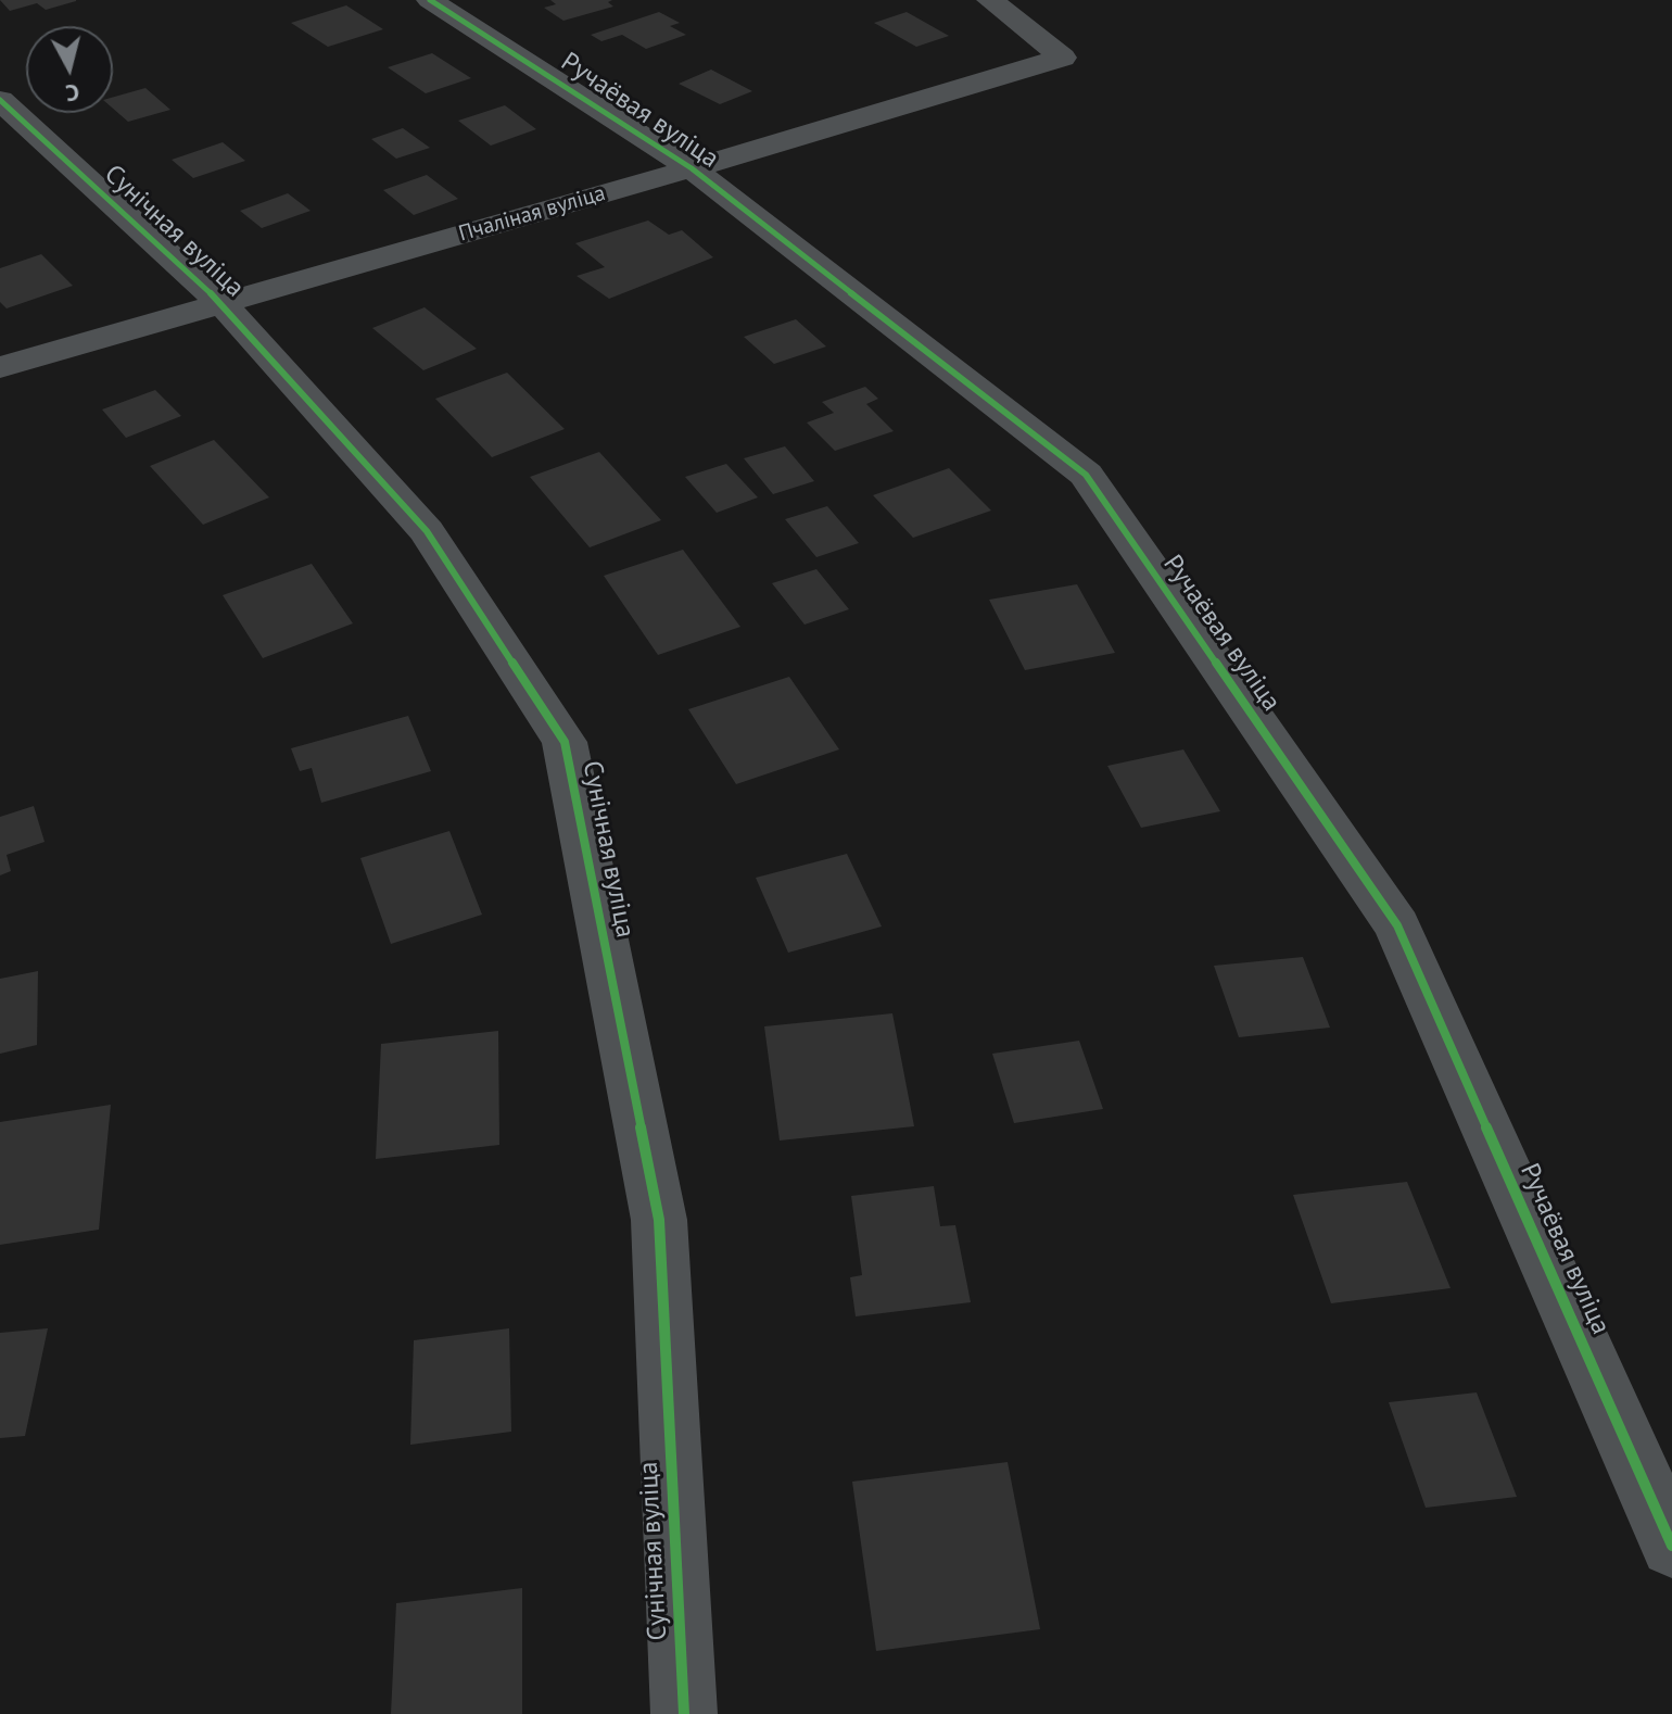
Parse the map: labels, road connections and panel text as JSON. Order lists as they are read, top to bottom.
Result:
{
  "streets": {
    "street": ["Ручаёвая вуліца", "Пчаліная вуліца", "Сунічная вуліца"]
  },
  "crossings": [
    ["Ручаёвая вуліца", "Пчаліная вуліца"],
    ["Пчаліная вуліца", "Сунічная вуліца"]
  ],
  "north": "bottom"
}
